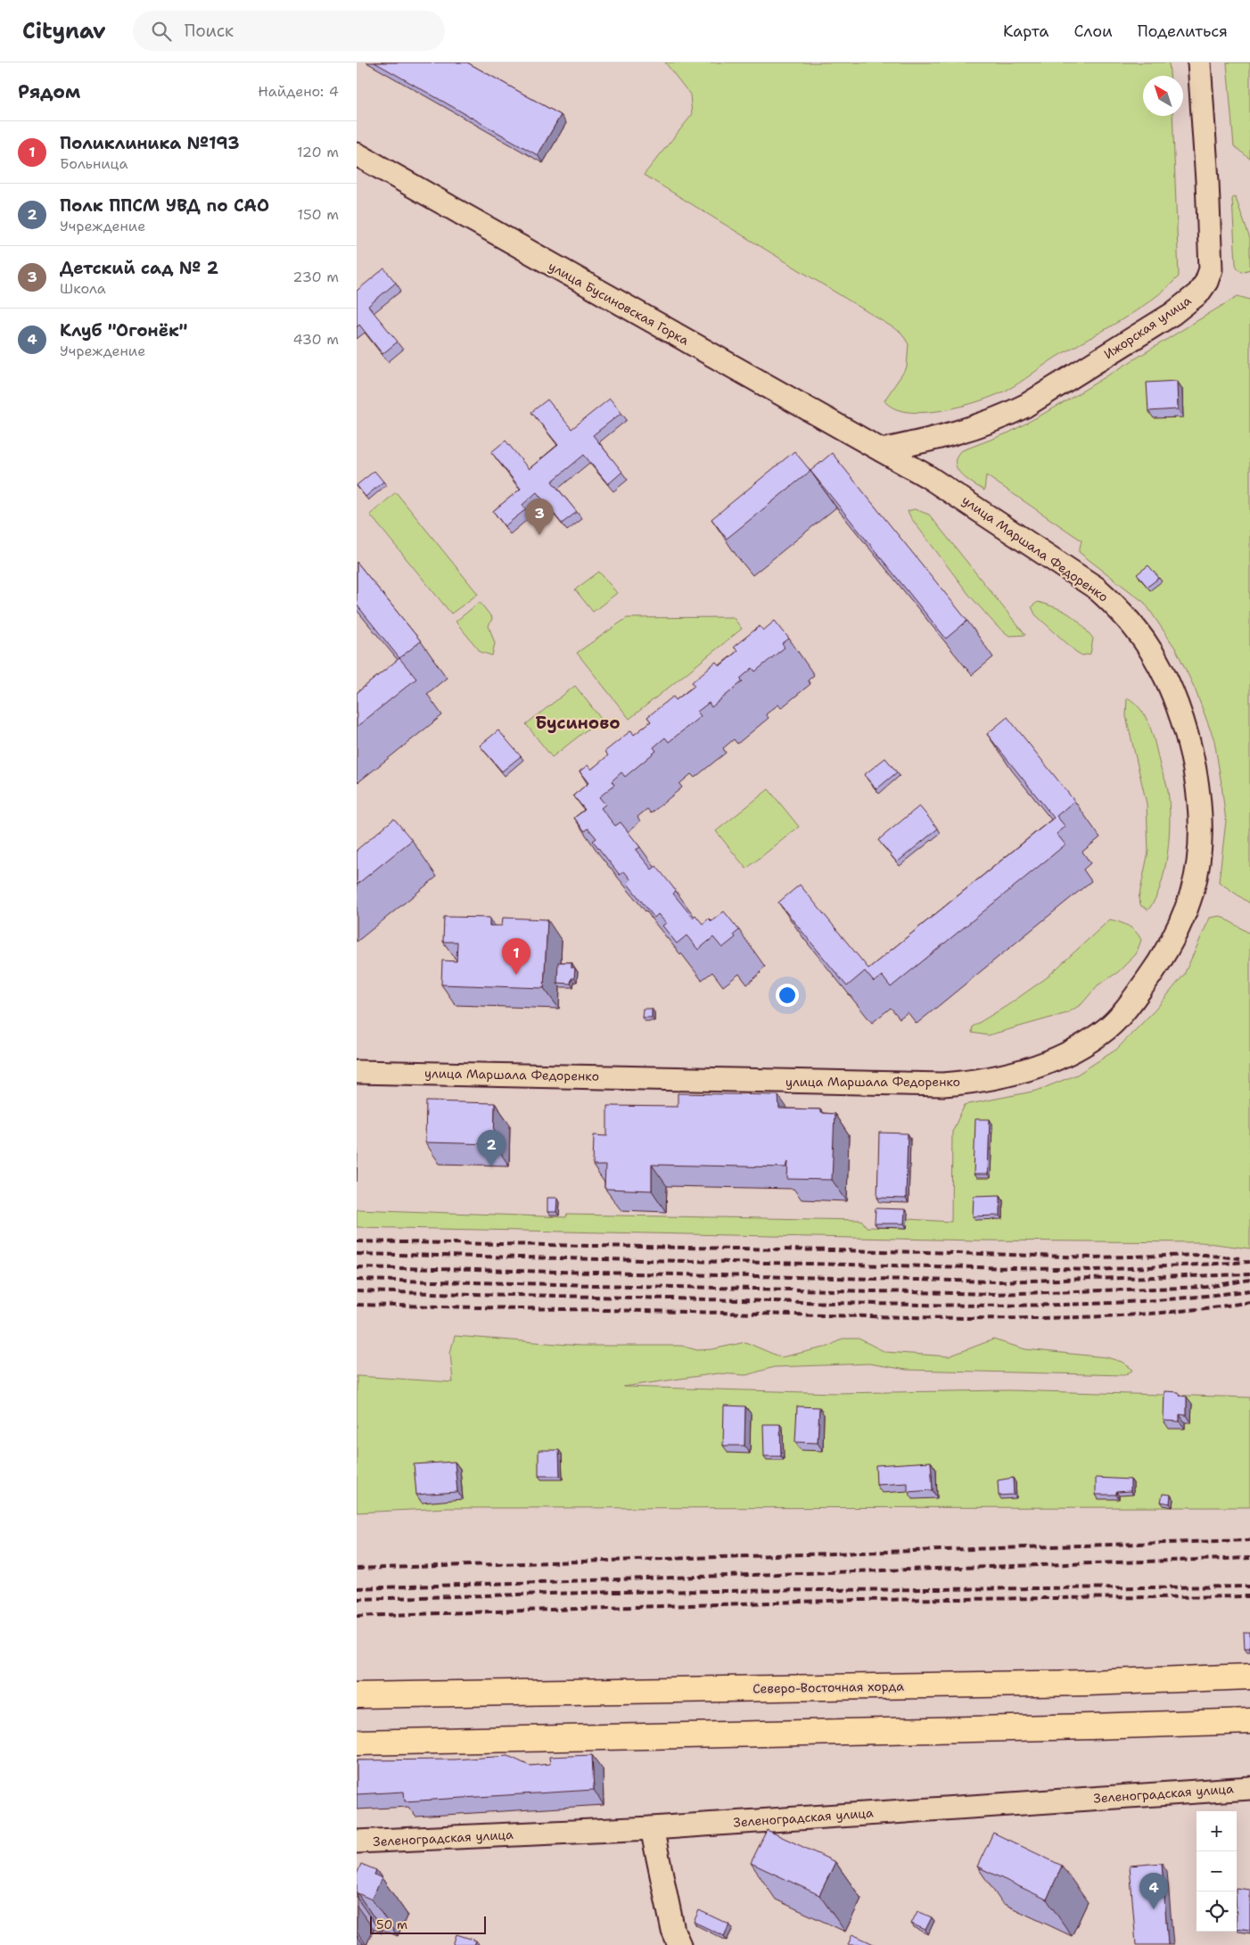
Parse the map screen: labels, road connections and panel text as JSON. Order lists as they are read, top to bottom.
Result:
{
  "streets": {
    "main road": ["Северо-Восточная хорда"],
    "street": [
      "улица Бусиновская Горка",
      "Ижорская улица",
      "улица Маршала Федоренко",
      "Зеленоградская улица"
    ]
  },
  "crossings": [
    ["улица Бусиновская Горка", "Ижорская улица"],
    ["улица Бусиновская Горка", "улица Маршала Федоренко"],
    ["Ижорская улица", "улица Маршала Федоренко"]
  ],
  "districts": ["Бусиново"],
  "scale_bar": "50 m",
  "north": "top left",
  "page": {
    "header": "Citynav",
    "search": "Поиск",
    "nav": ["Карта", "Слои", "Поделиться"],
    "heading": ["Рядом", "Найдено: 4"],
    "list": [
      {
        "mark": "1",
        "name": "Поликлиника №193",
        "note": "Больница",
        "value": "120 m"
      },
      {
        "mark": "2",
        "name": "Полк ППСМ УВД по САО",
        "note": "Учреждение",
        "value": "150 m"
      },
      {
        "mark": "3",
        "name": "Детский сад № 2",
        "note": "Школа",
        "value": "230 m"
      },
      {
        "mark": "4",
        "name": "Клуб \"Огонёк\"",
        "note": "Учреждение",
        "value": "430 m"
      }
    ],
    "pins": [
      "3",
      "1",
      "2",
      "4"
    ],
    "map_buttons": ["+", "−"],
    "scale": "50 m"
  }
}
